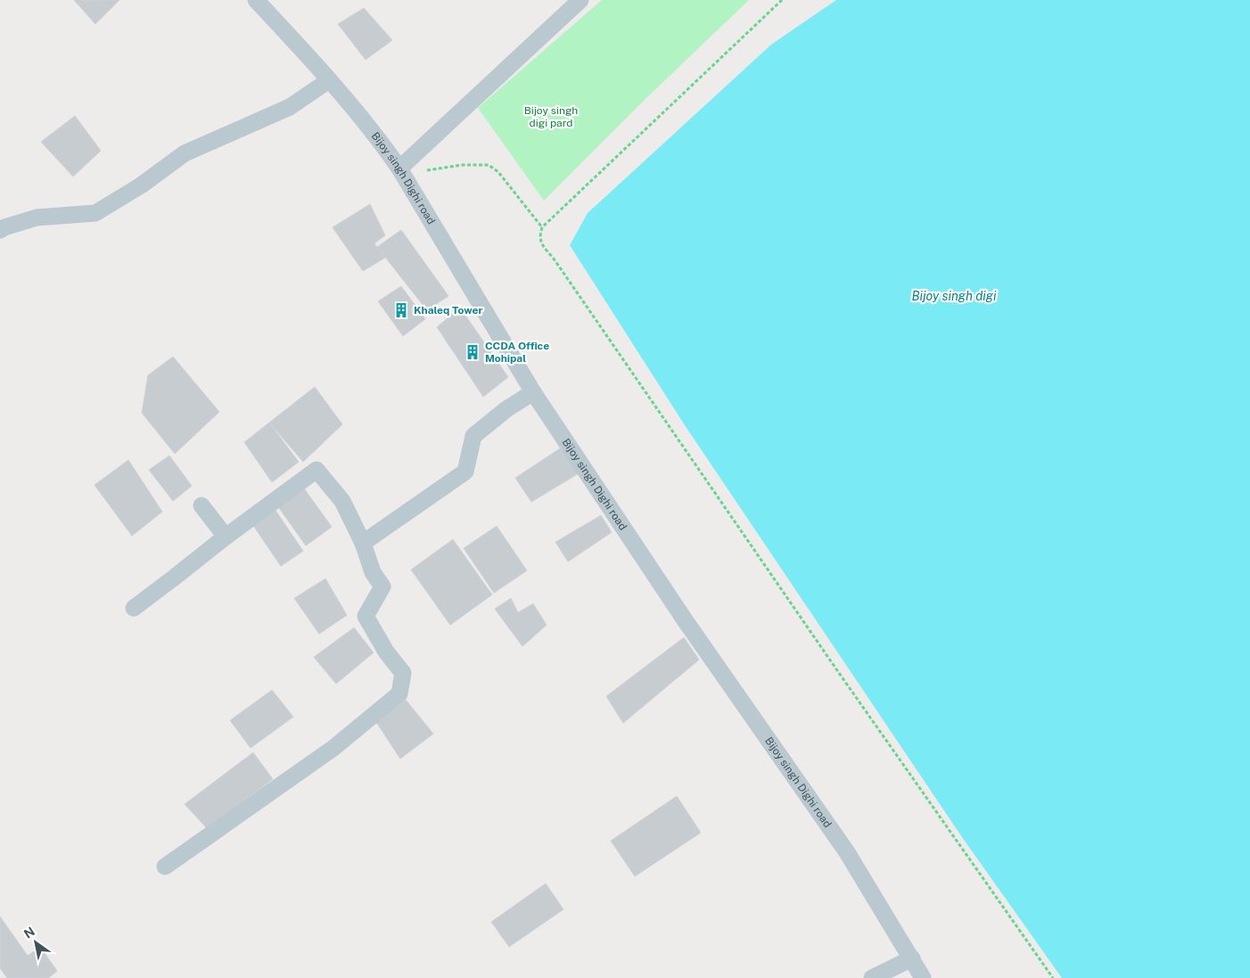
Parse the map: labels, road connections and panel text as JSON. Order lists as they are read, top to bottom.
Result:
{
  "streets": {
    "street": ["Bijoy singh Dighi road"]
  },
  "water": ["Bijoy singh digi"],
  "parks": ["Bijoy singh digi pard"],
  "places": {
    "building": ["Khaleq Tower", "CCDA Office Mohipal"]
  },
  "north": "top left"
}
